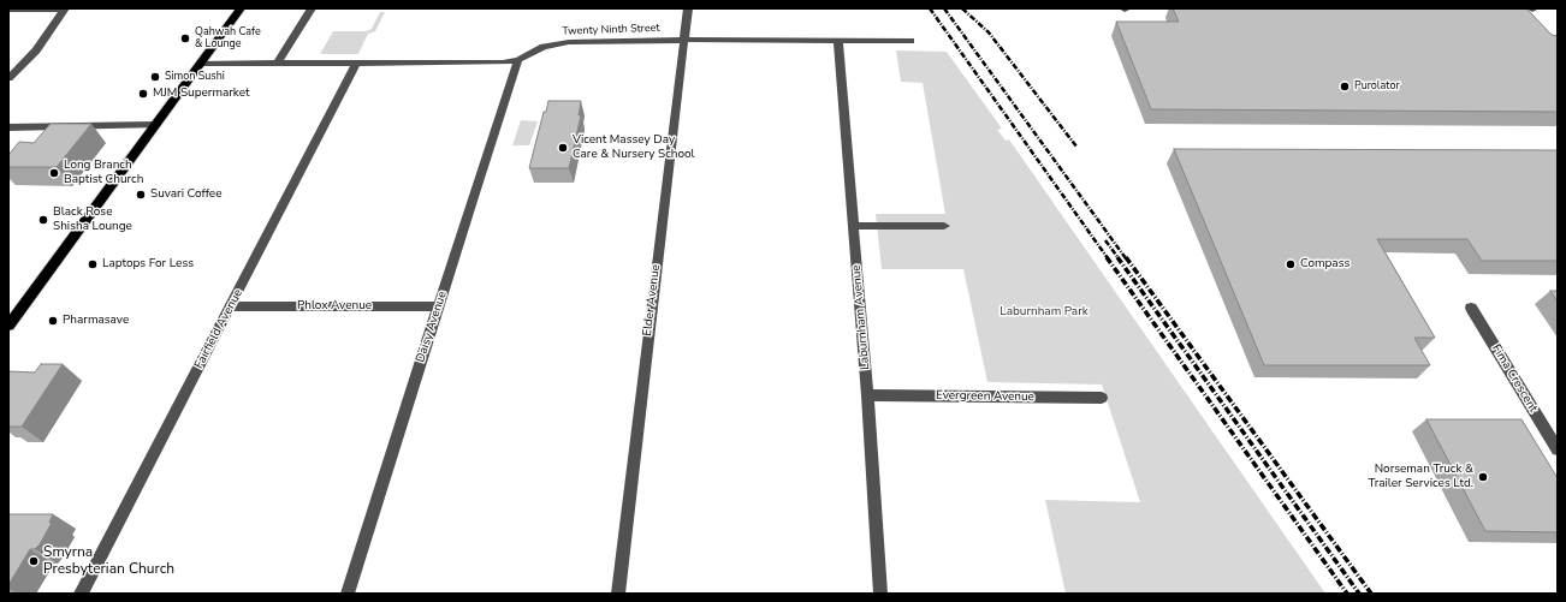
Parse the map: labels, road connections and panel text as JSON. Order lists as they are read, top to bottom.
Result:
{
  "streets": {
    "street": [
      "Twenty Ninth Street",
      "Elder Avenue",
      "Phlox Avenue",
      "Laburnham Avenue",
      "Daisy Avenue",
      "Fairfield Avenue",
      "Fima Crescent",
      "Evergreen Avenue"
    ]
  },
  "crossings": [
    ["Twenty Ninth Street", "Elder Avenue"],
    ["Twenty Ninth Street", "Laburnham Avenue"],
    ["Twenty Ninth Street", "Daisy Avenue"],
    ["Twenty Ninth Street", "Fairfield Avenue"],
    ["Phlox Avenue", "Daisy Avenue"],
    ["Phlox Avenue", "Fairfield Avenue"],
    ["Laburnham Avenue", "Evergreen Avenue"]
  ],
  "parks": ["Laburnham Park"],
  "places": [
    "Qahwah Cafe & Lounge",
    "Simon Sushi",
    "Purolator",
    "MJM Supermarket",
    "Vicent Massey Day Care & Nursery School",
    "Long Branch Baptist Church",
    "Suvari Coffee",
    "Black Rose Shisha Lounge",
    "Laptops For Less",
    "Compass",
    "Pharmasave",
    "Norseman Truck & Trailer Services Ltd.",
    "Smyrna Presbyterian Church"
  ]
}
